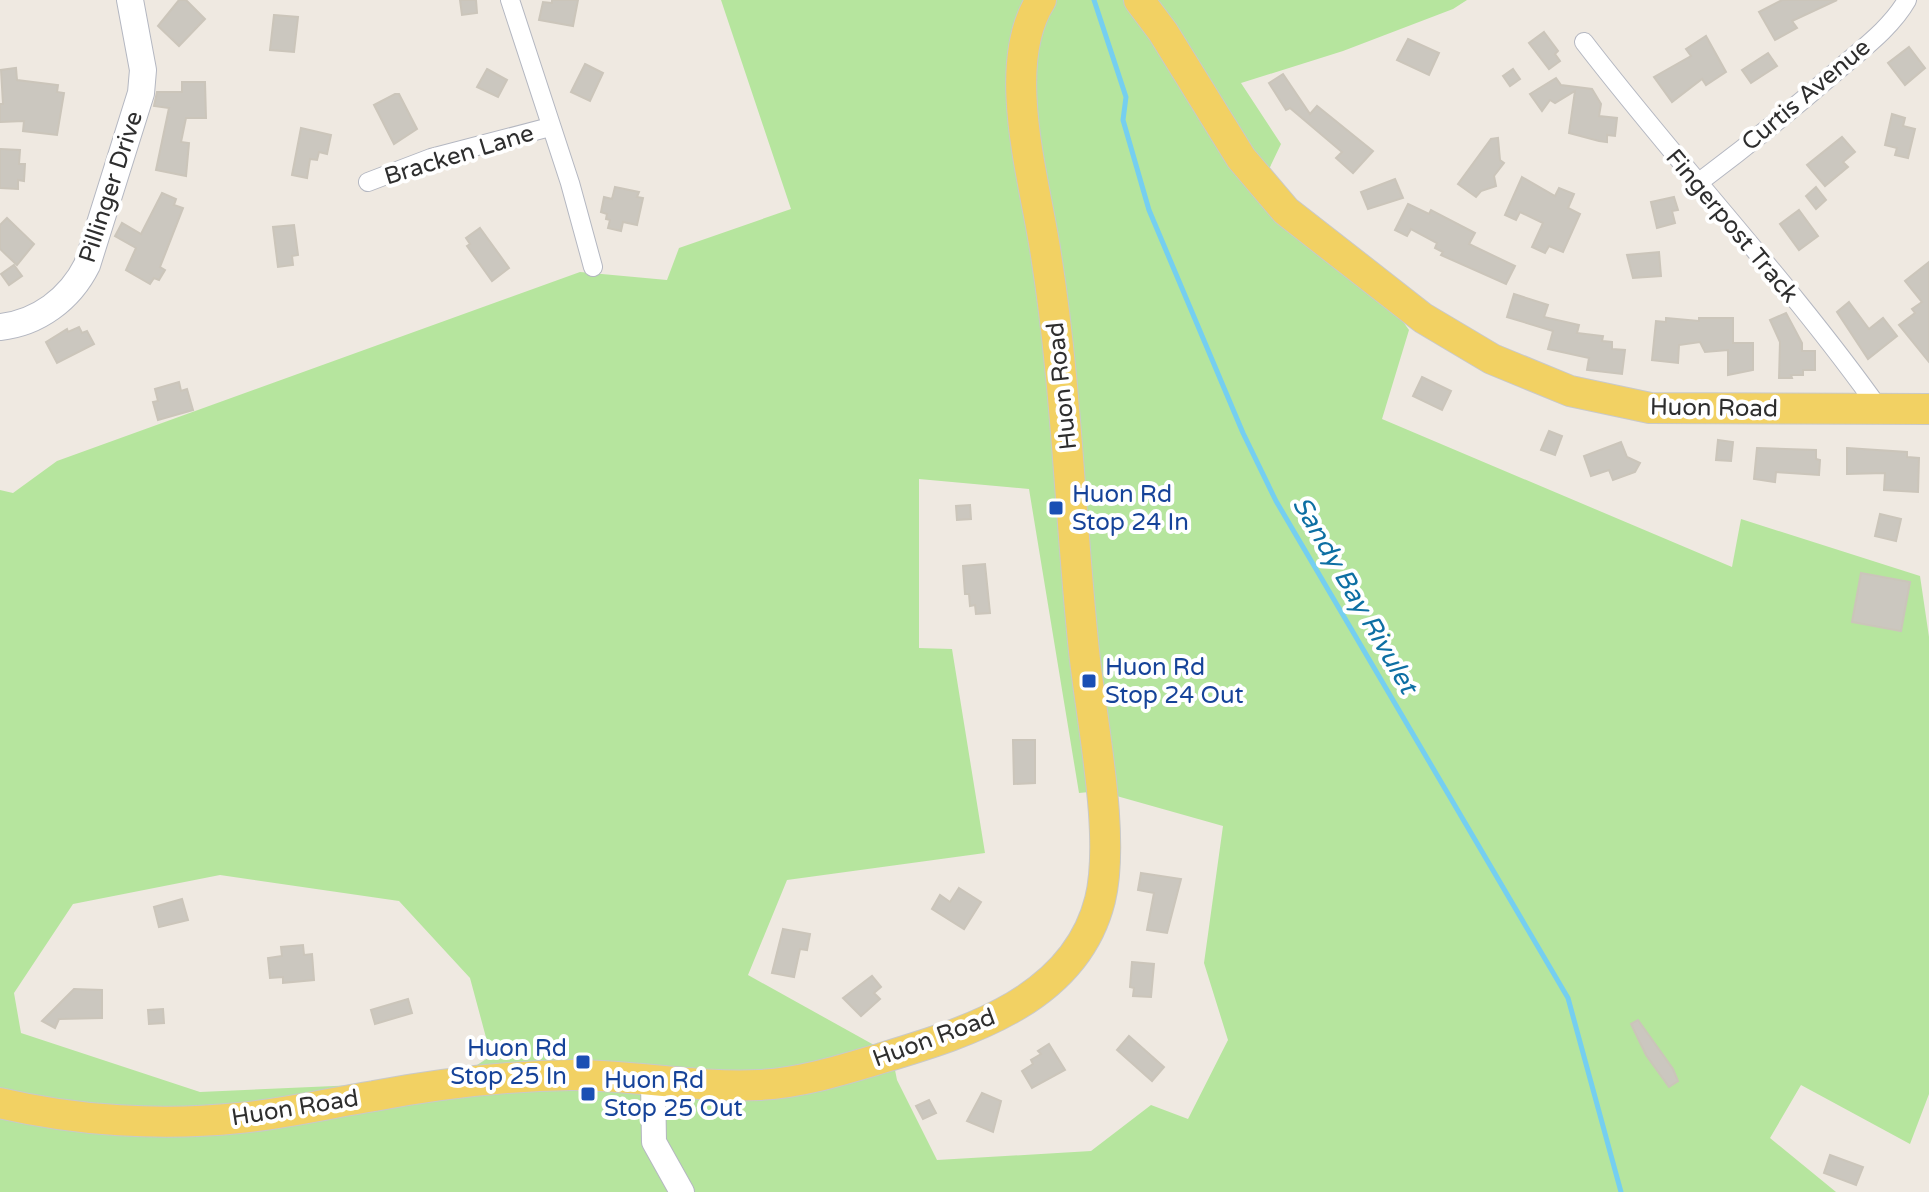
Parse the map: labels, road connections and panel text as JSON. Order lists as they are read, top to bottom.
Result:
{
  "streets": {
    "main road": ["Pillinger Drive", "Huon Road"],
    "street": ["Curtis Avenue", "Bracken Lane", "Fingerpost Track"]
  },
  "crossings": [
    ["Curtis Avenue", "Fingerpost Track"],
    ["Fingerpost Track", "Huon Road"]
  ],
  "water": ["Sandy Bay Rivulet"],
  "places": {
    "transit": [
      "Huon Rd Stop 24 In",
      "Huon Rd Stop 24 Out",
      "Huon Rd Stop 25 In",
      "Huon Rd Stop 25 Out"
    ]
  }
}
